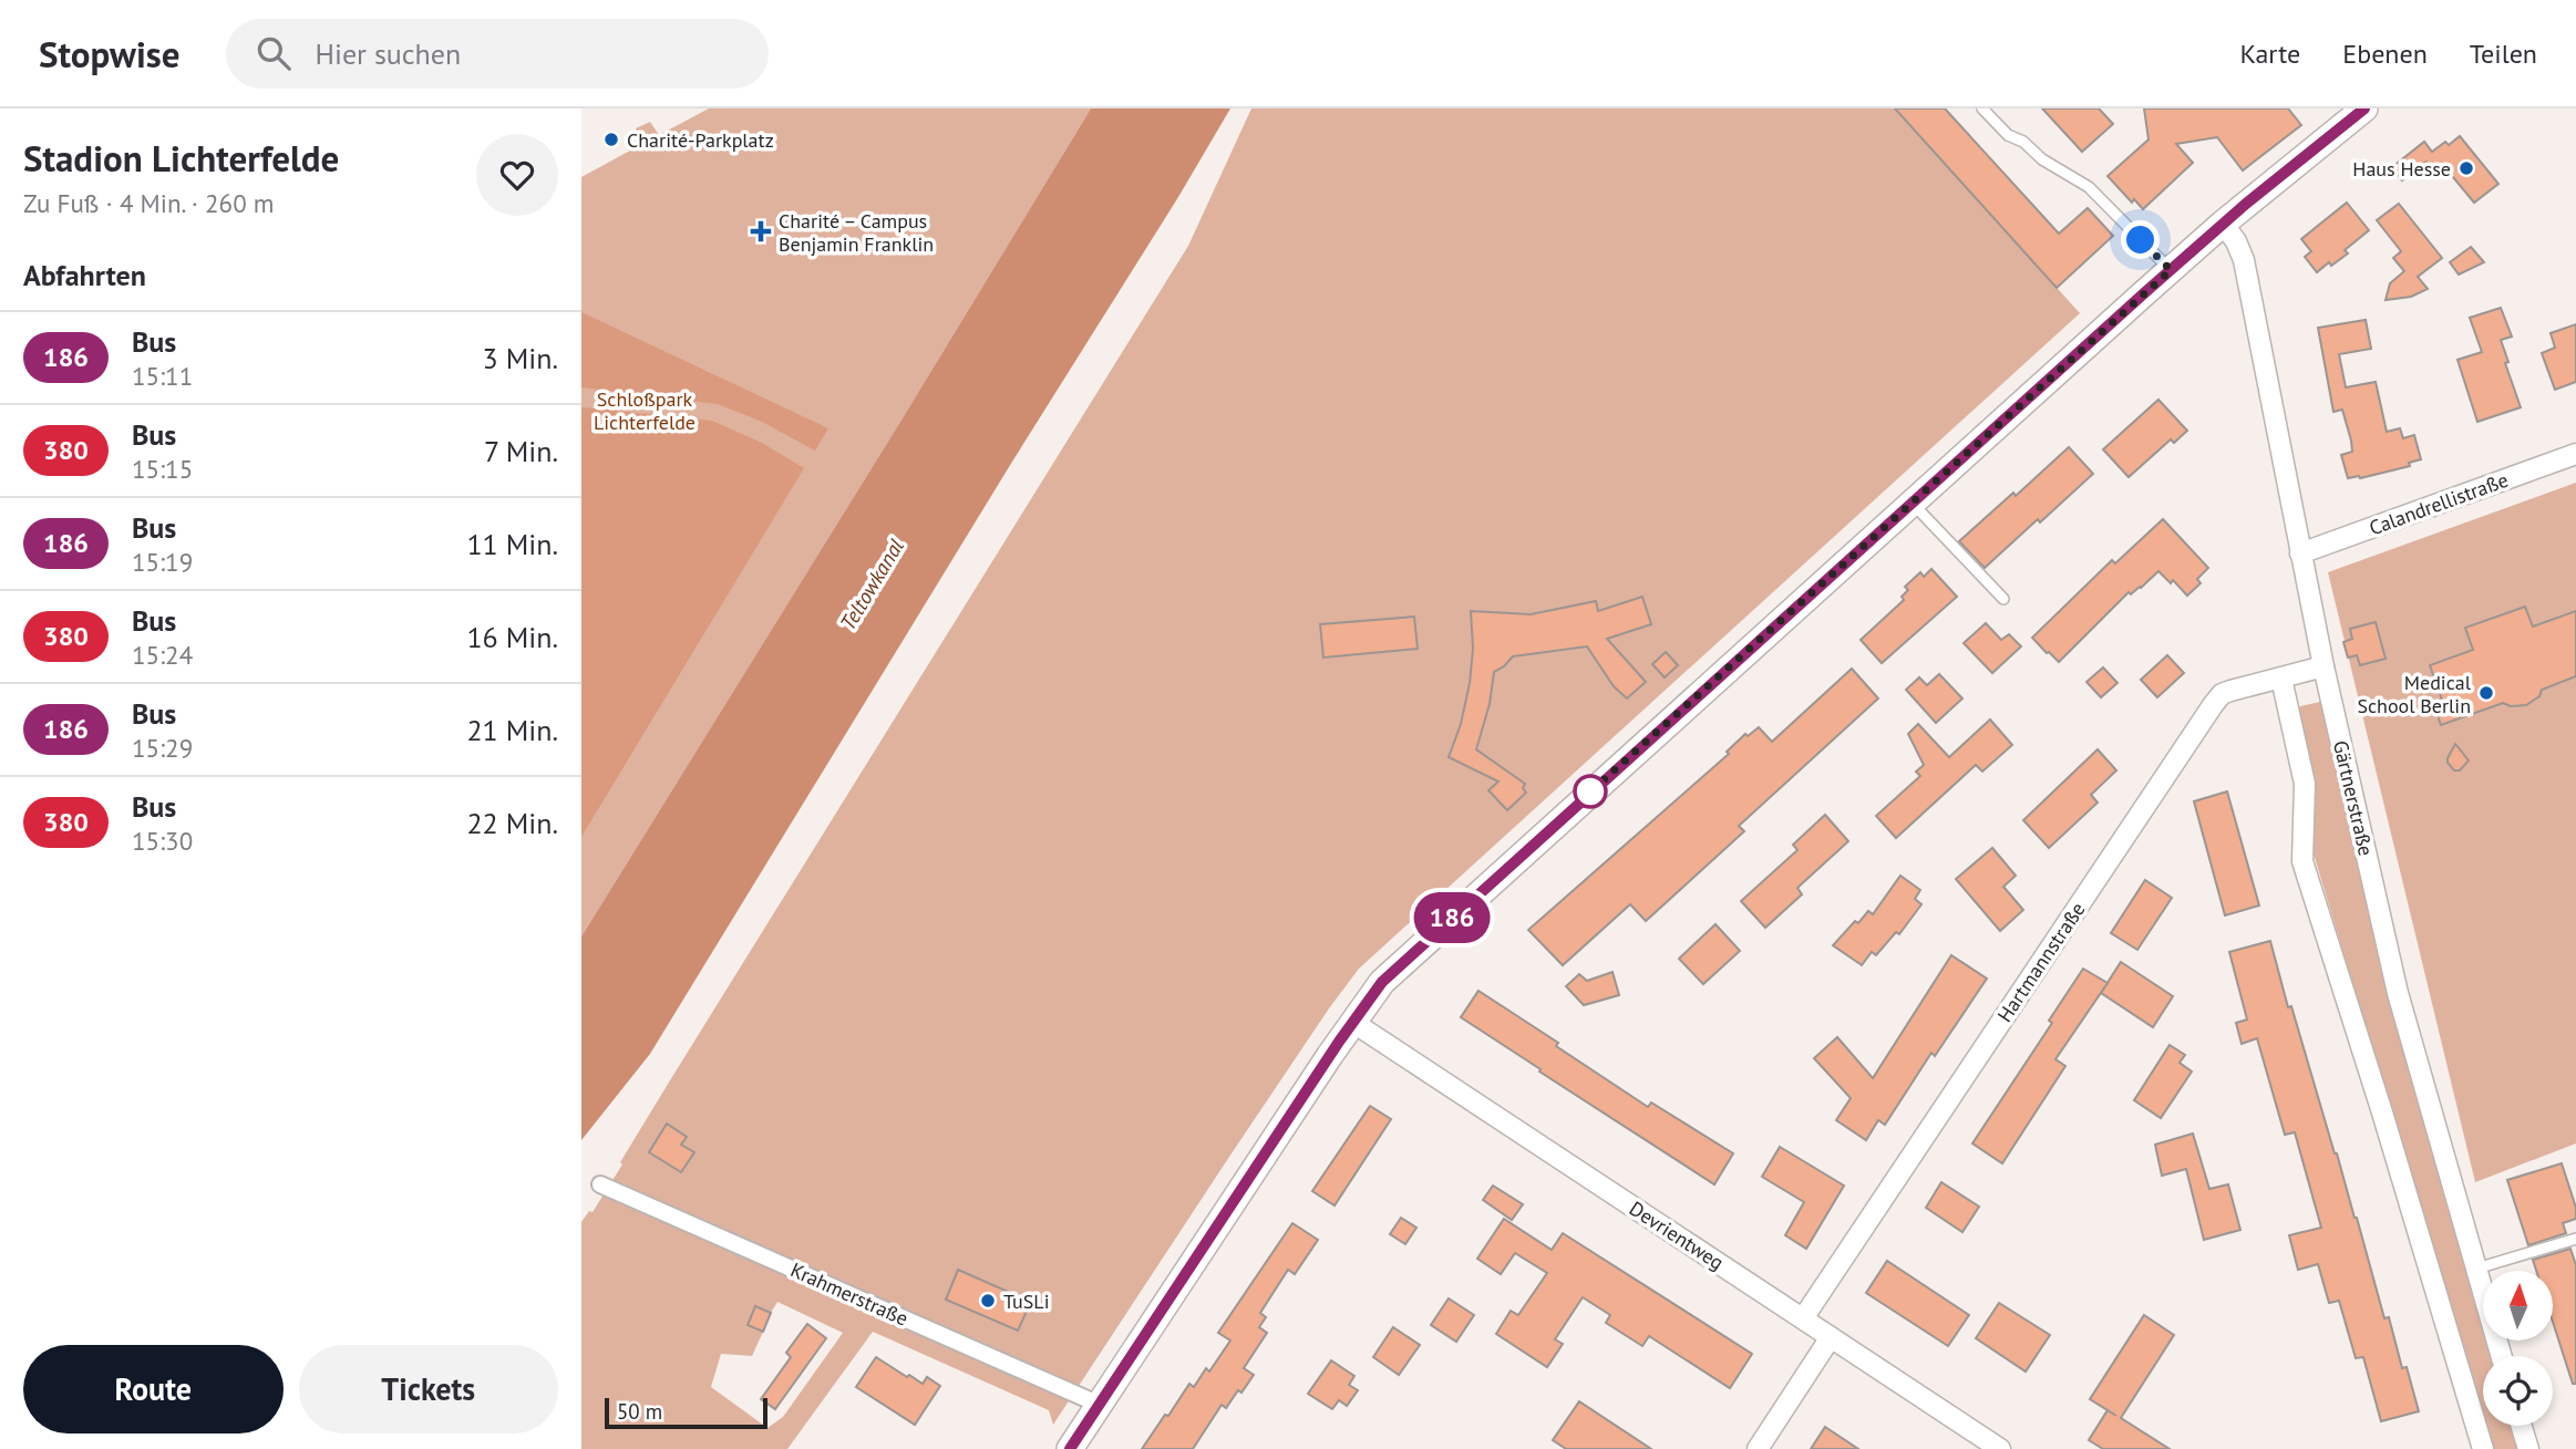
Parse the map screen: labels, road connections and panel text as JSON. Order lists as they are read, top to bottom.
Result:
{
  "streets": {
    "street": [
      "Calandrellistraße",
      "Gärtnerstraße",
      "Hartmannstraße",
      "Devrientweg",
      "Krahmerstraße"
    ]
  },
  "crossings": [
    ["Calandrellistraße", "Gärtnerstraße"],
    ["Gärtnerstraße", "Hartmannstraße"],
    ["Hartmannstraße", "Devrientweg"]
  ],
  "water": ["Teltowkanal"],
  "parks": ["Schloßpark Lichterfelde"],
  "places": {
    "other": [
      "Charité-Parkplatz",
      "Haus Hesse",
      "Medical School Berlin",
      "TuSLi"
    ],
    "health": ["Charité – Campus Benjamin Franklin"]
  },
  "lines": ["bus line 186"],
  "scale_bar": "50 m",
  "north": "top",
  "page": {
    "header": "Stopwise",
    "search": "Hier suchen",
    "nav": ["Karte", "Ebenen", "Teilen"],
    "heading": [
      ["Stadion Lichterfelde", "Zu Fuß · 4 Min. · 260 m"],
      "Abfahrten"
    ],
    "on_map": "186",
    "list": [
      {
        "mark": "186",
        "name": "Bus",
        "note": "15:11",
        "value": "3 Min."
      },
      {
        "mark": "380",
        "name": "Bus",
        "note": "15:15",
        "value": "7 Min."
      },
      {
        "mark": "186",
        "name": "Bus",
        "note": "15:19",
        "value": "11 Min."
      },
      {
        "mark": "380",
        "name": "Bus",
        "note": "15:24",
        "value": "16 Min."
      },
      {
        "mark": "186",
        "name": "Bus",
        "note": "15:29",
        "value": "21 Min."
      },
      {
        "mark": "380",
        "name": "Bus",
        "note": "15:30",
        "value": "22 Min."
      }
    ],
    "buttons": ["Route", "Tickets"],
    "scale": "50 m"
  }
}
